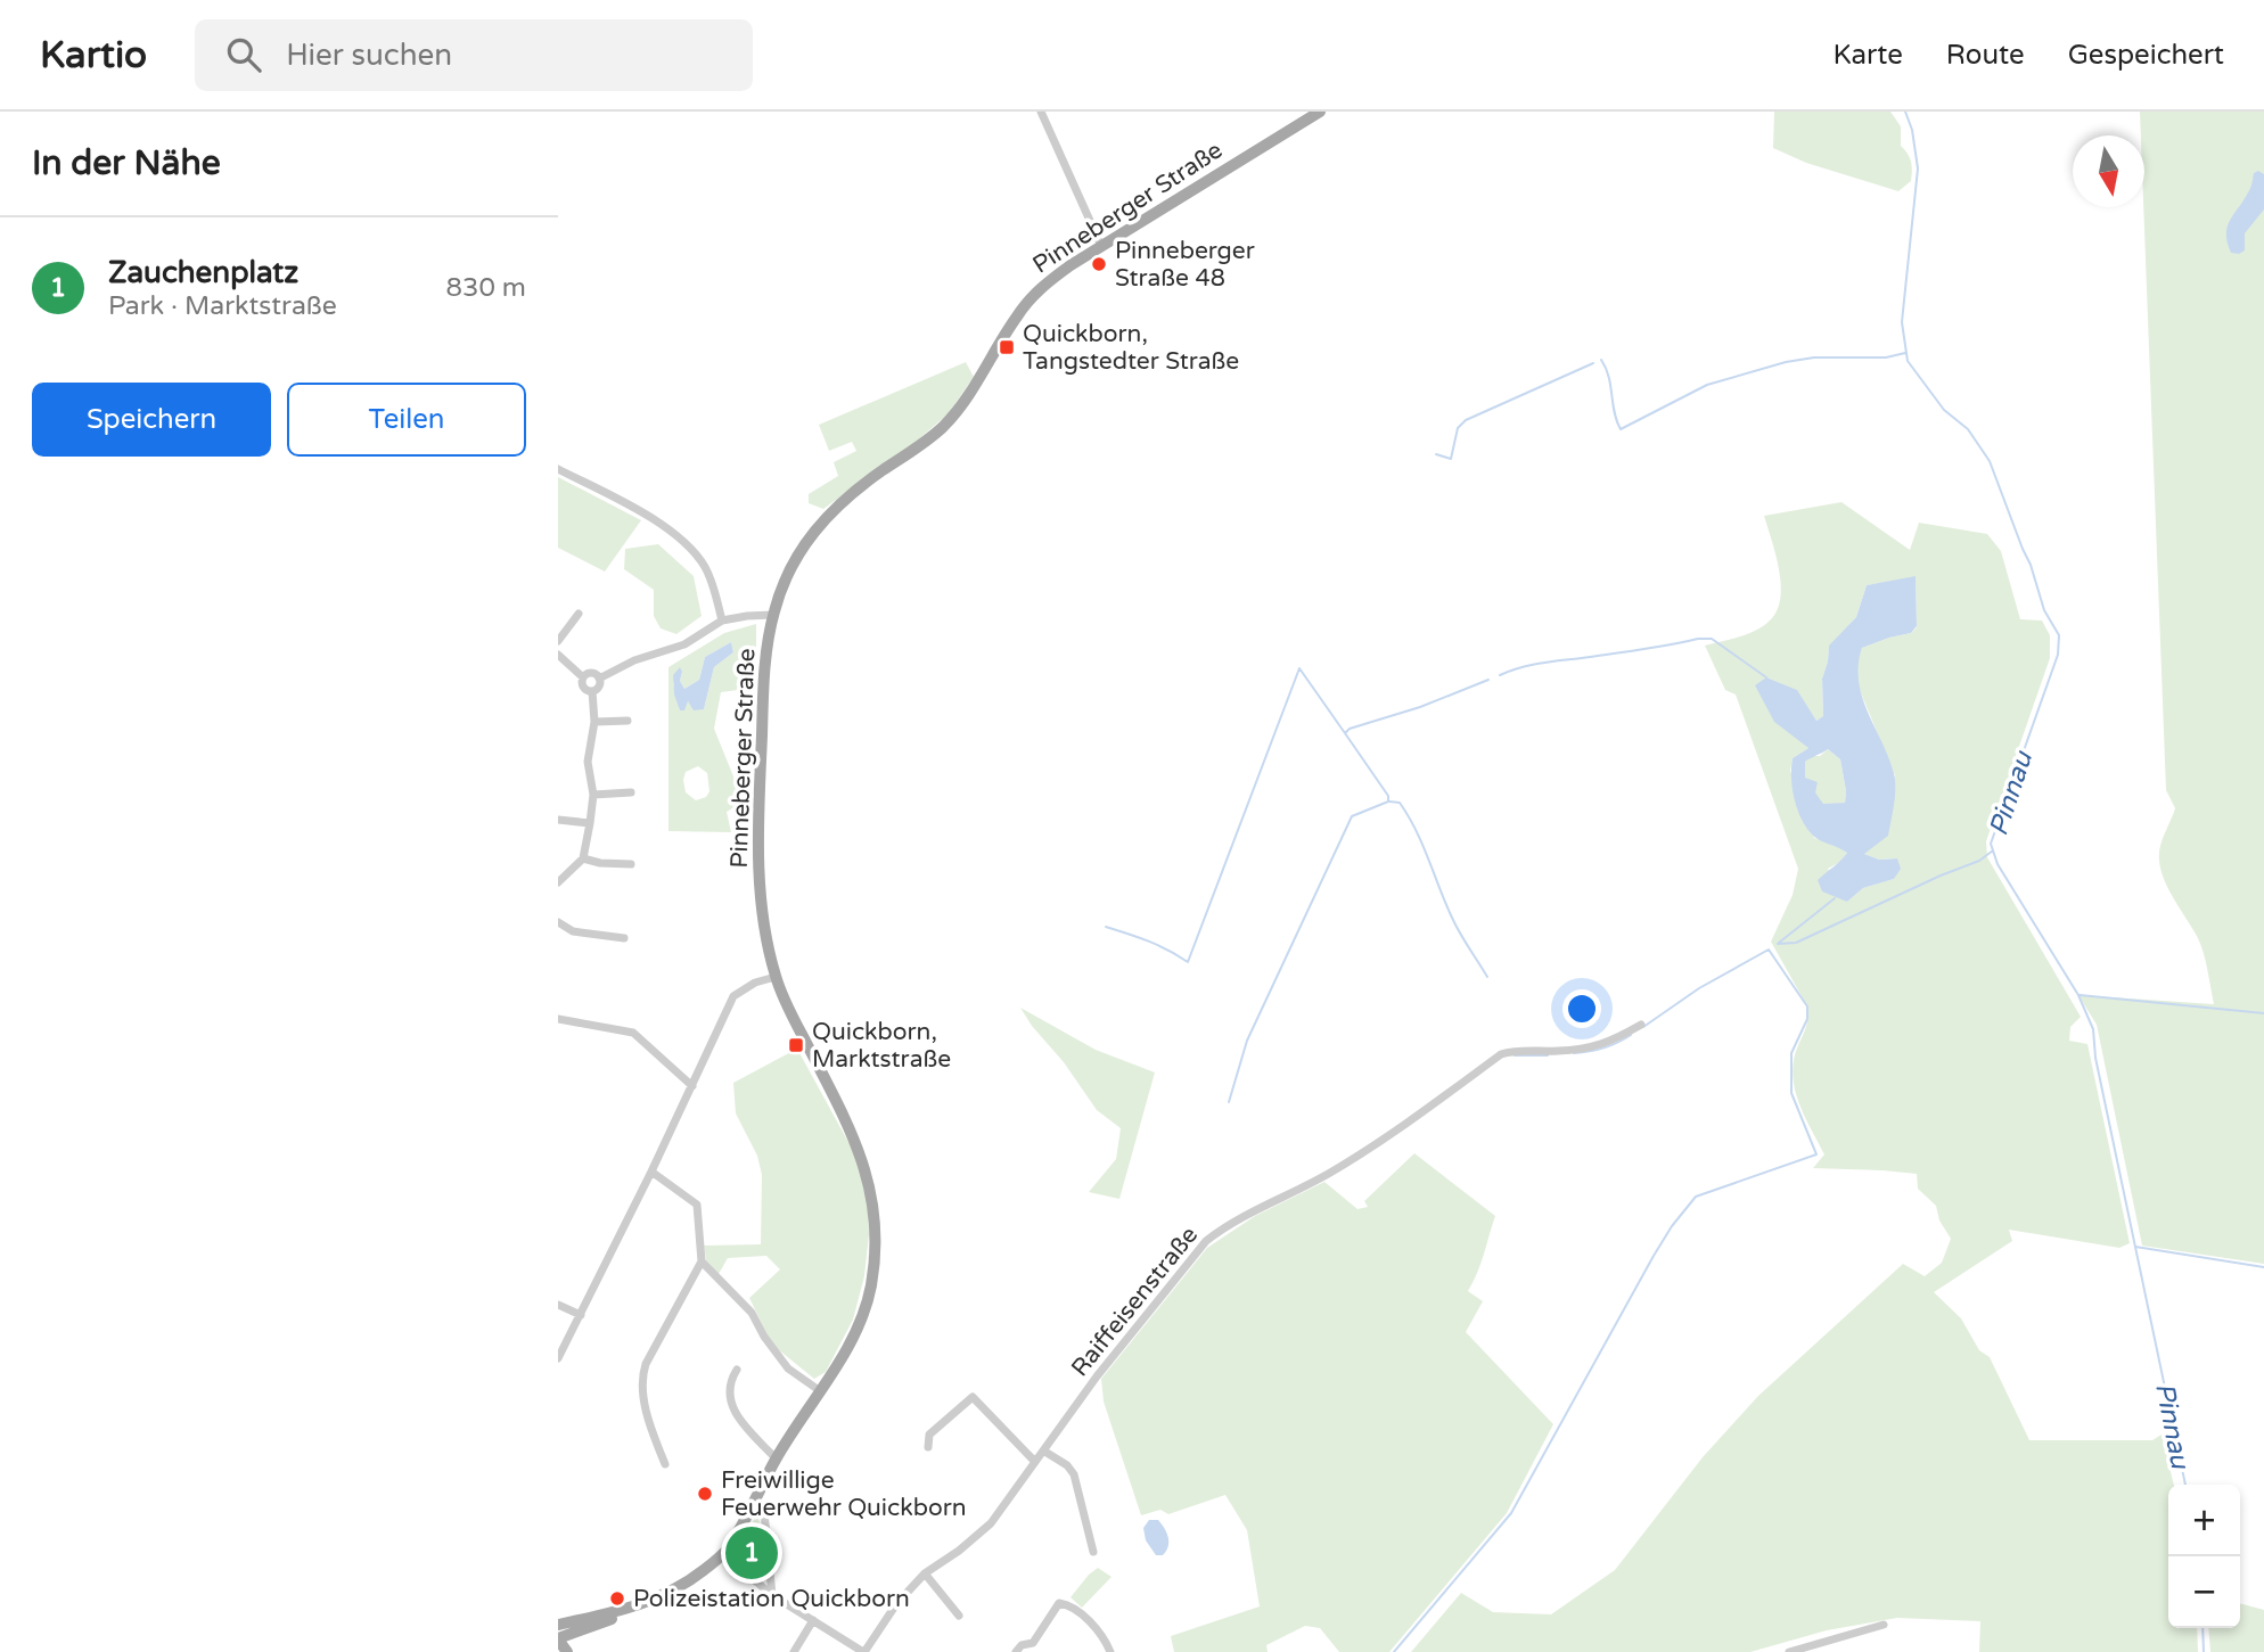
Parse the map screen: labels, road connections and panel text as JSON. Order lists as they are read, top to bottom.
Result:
{
  "streets": {
    "main road": ["Pinneberger Straße"],
    "street": ["Raiffeisenstraße"]
  },
  "water": ["Pinnau"],
  "places": {
    "other": ["Pinneberger Straße 48", "Freiwillige Feuerwehr Quickborn", "Polizeistation Quickborn"],
    "transit": ["Quickborn, Tangstedter Straße", "Quickborn, Marktstraße"]
  },
  "north": "bottom",
  "page": {
    "header": "Kartio",
    "search": "Hier suchen",
    "nav": ["Karte", "Route", "Gespeichert"],
    "heading": "In der Nähe",
    "list": [
      {
        "mark": "1",
        "name": "Zauchenplatz",
        "note": "Park · Marktstraße",
        "value": "830 m"
      }
    ],
    "buttons": ["Speichern", "Teilen"],
    "map_buttons": ["+", "−"],
    "pins": "1"
  }
}
